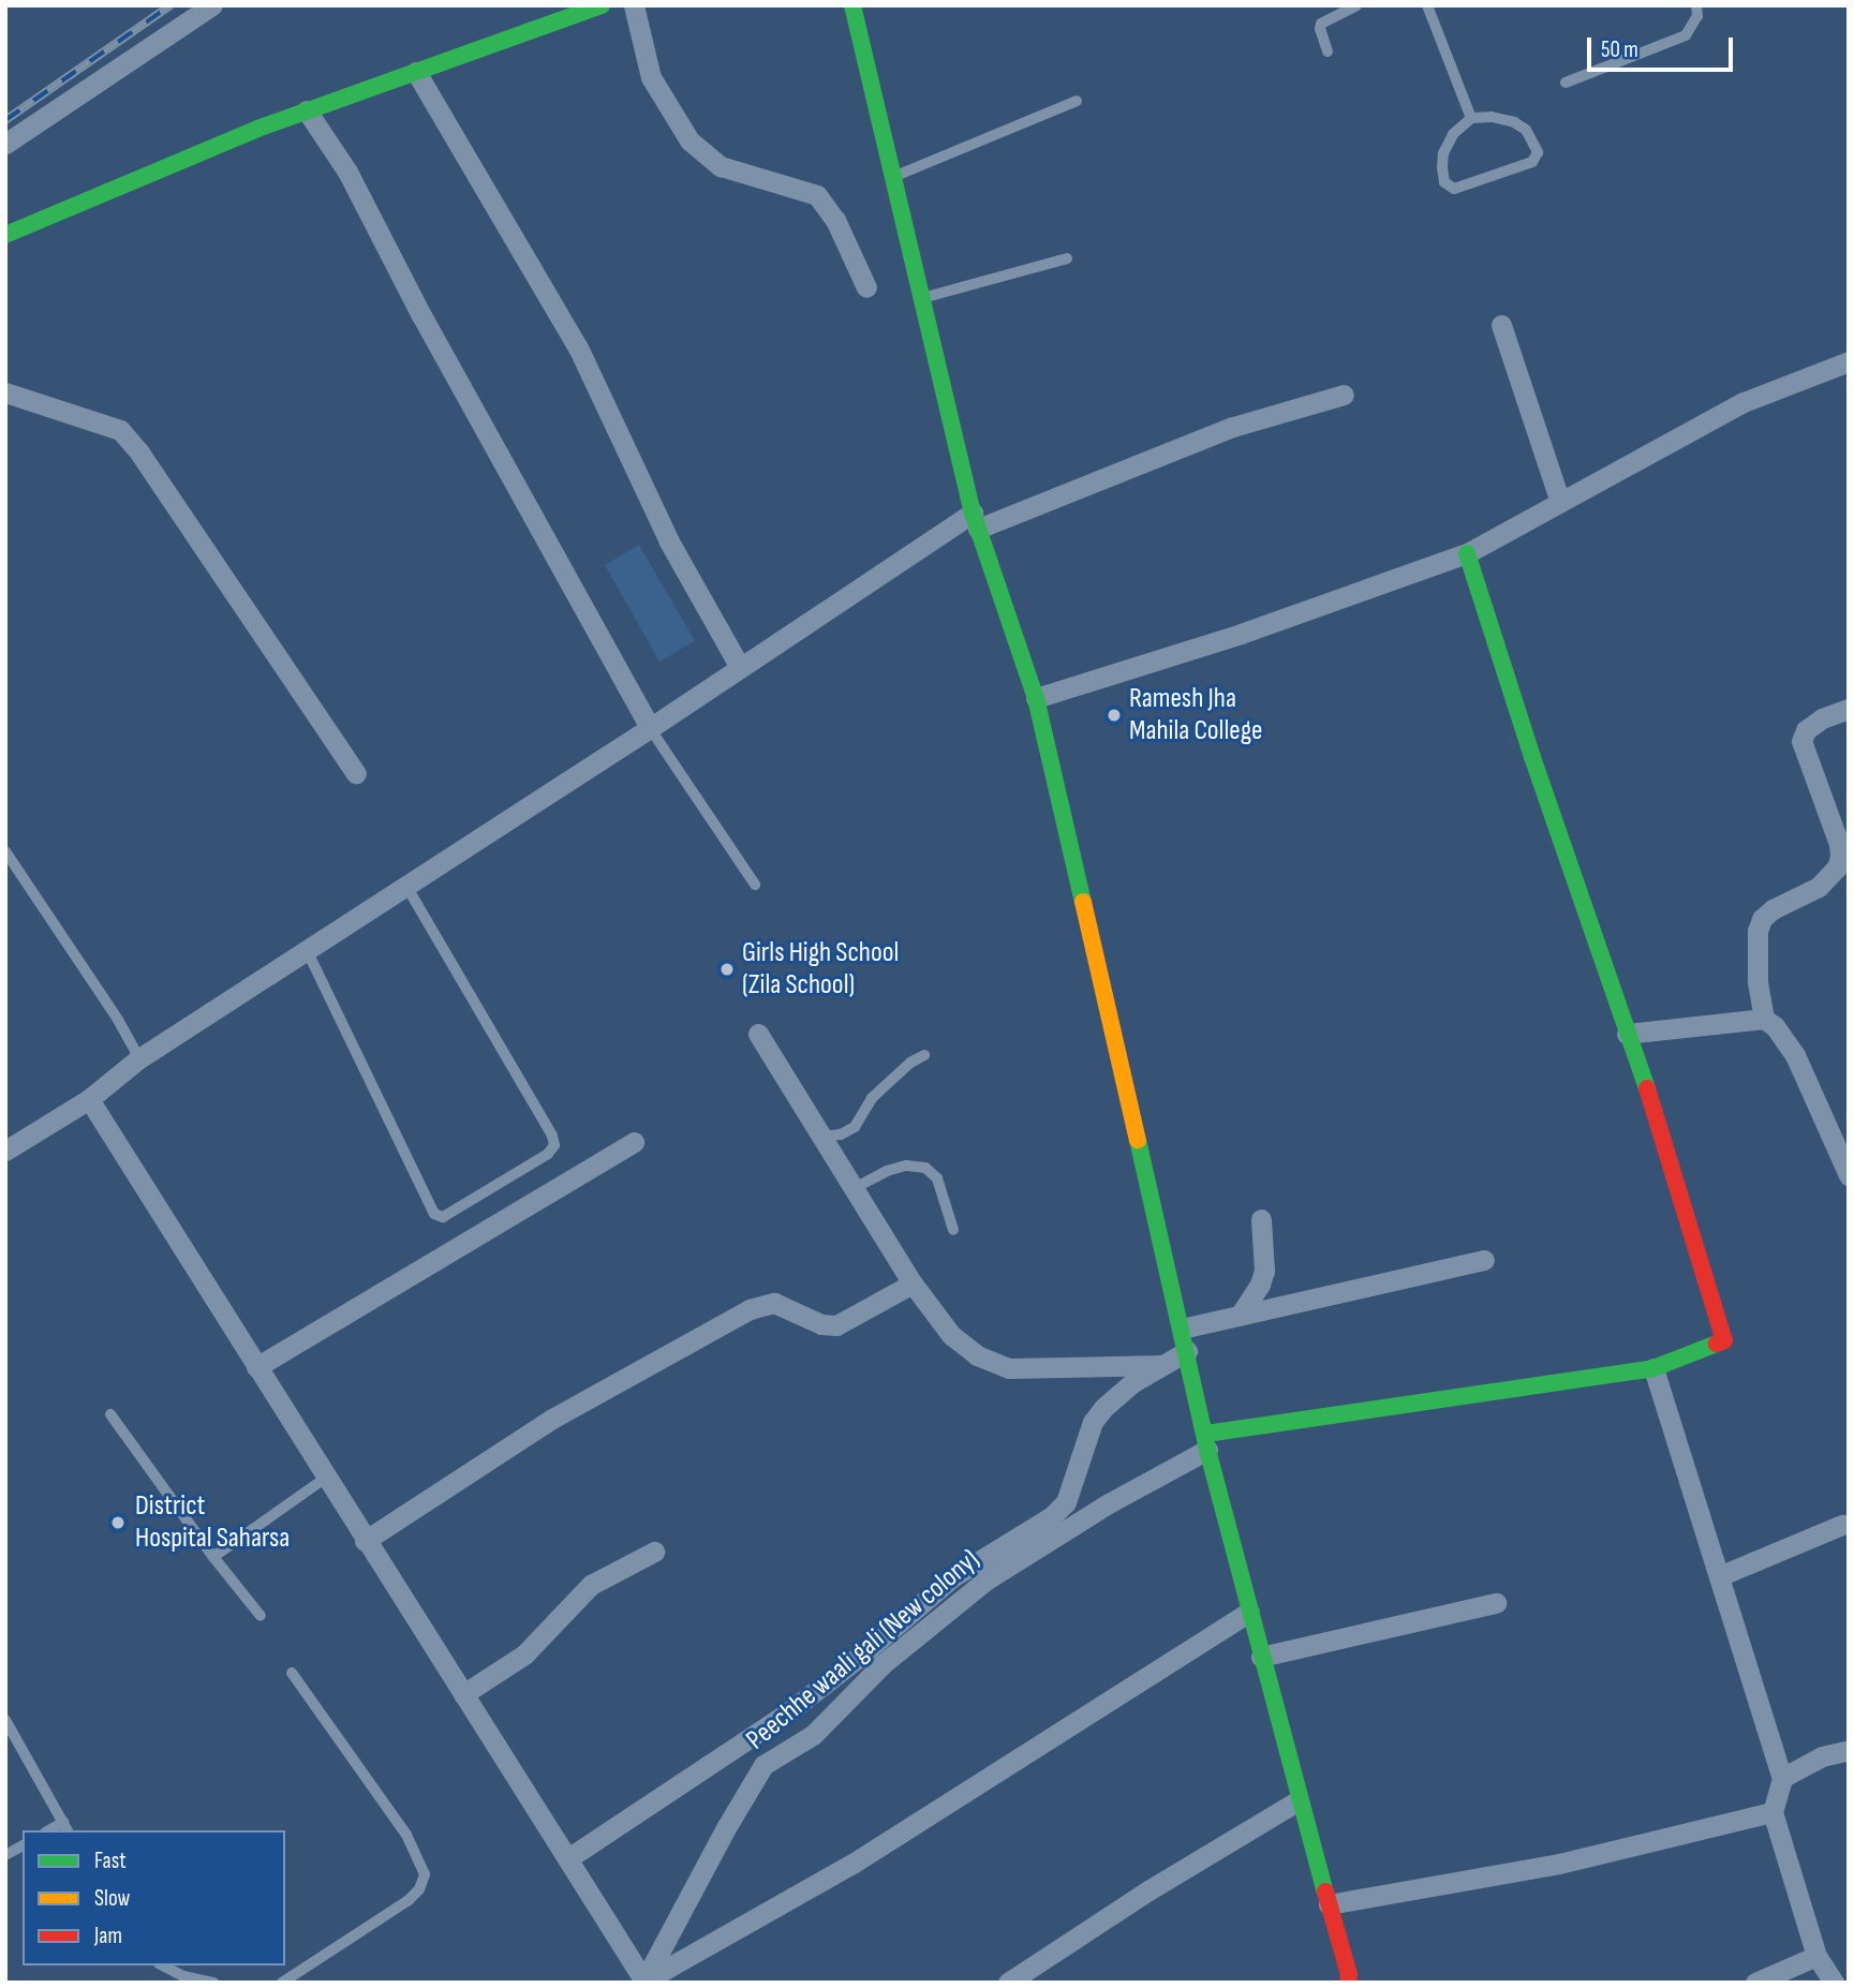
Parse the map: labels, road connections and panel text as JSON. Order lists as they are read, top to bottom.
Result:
{
  "streets": {
    "street": ["Peechhe waali gali (New colony)"]
  },
  "places": ["Ramesh Jha Mahila College", "Girls High School (Zila School)", "District Hospital Saharsa"],
  "legend": ["Fast", "Slow", "Jam"],
  "scale_bar": "50 m"
}
